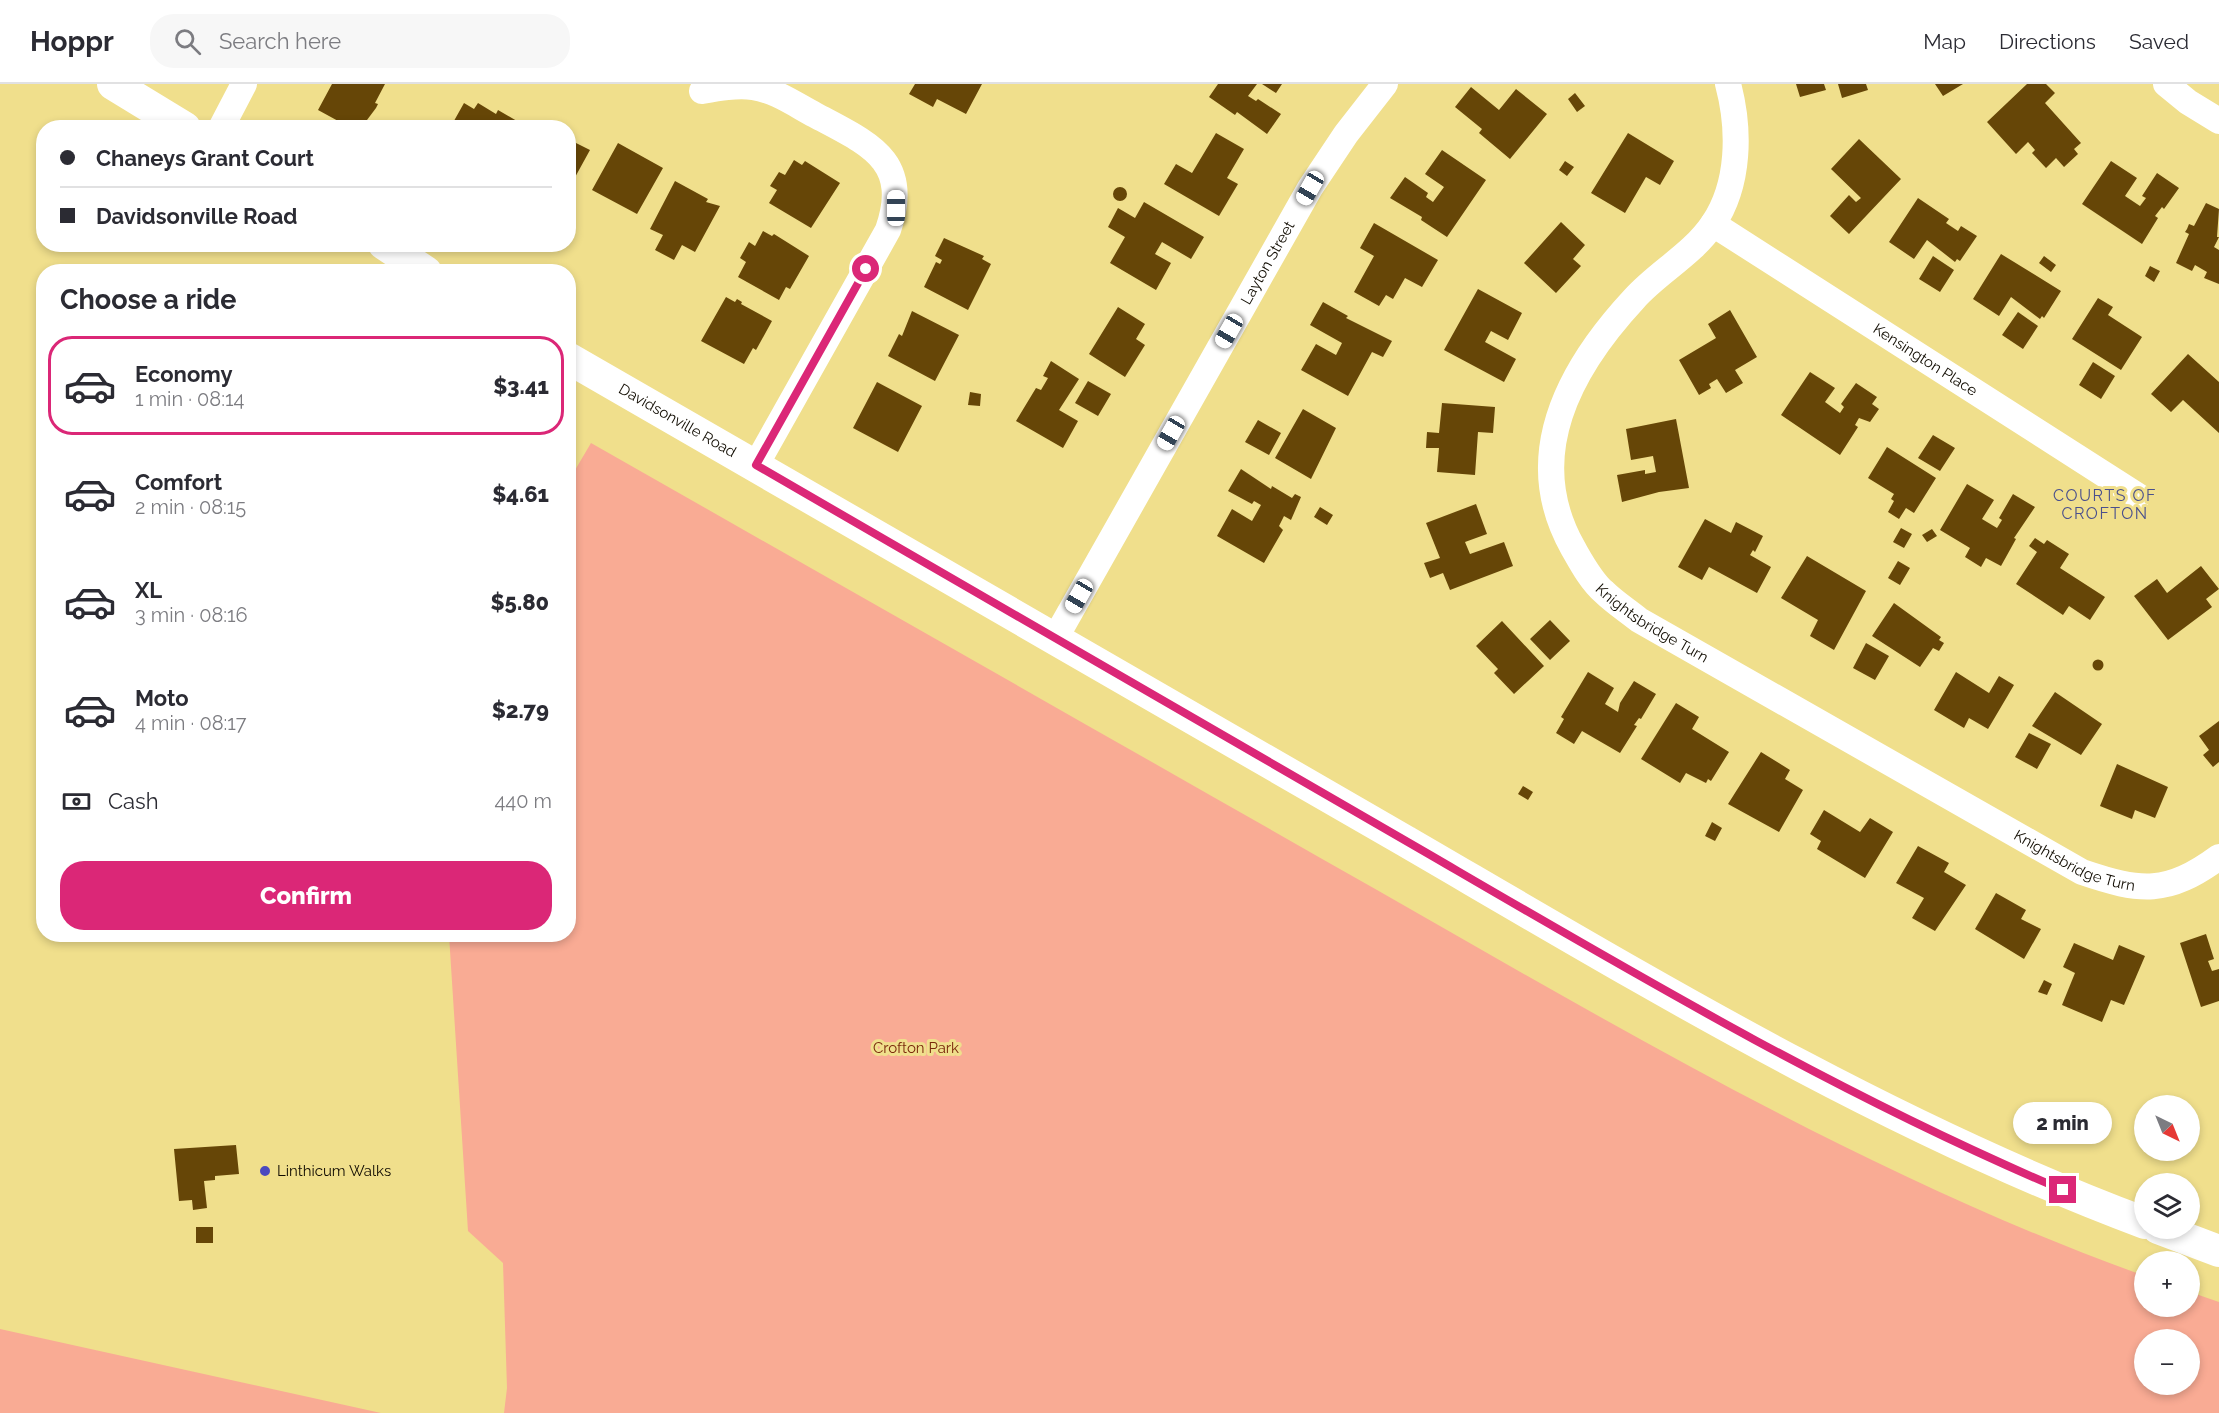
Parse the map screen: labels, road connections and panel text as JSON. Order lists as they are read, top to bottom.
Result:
{
  "streets": {
    "main road": ["Davidsonville Road"],
    "street": ["Layton Street", "Kensington Place", "Knightsbridge Turn"]
  },
  "crossings": [
    ["Layton Street", "Davidsonville Road"],
    ["Kensington Place", "Knightsbridge Turn"]
  ],
  "districts": ["COURTS OF CROFTON"],
  "parks": ["Crofton Park"],
  "places": ["Linthicum Walks"],
  "north": "bottom right",
  "page": {
    "header": "Hoppr",
    "search": "Search here",
    "nav": ["Map", "Directions", "Saved"],
    "banner": ["Chaneys Grant Court", "Davidsonville Road"],
    "heading": "Choose a ride",
    "list": [
      {
        "name": "Economy",
        "note": "1 min · 08:14",
        "value": "$3.41"
      },
      {
        "name": "Comfort",
        "note": "2 min · 08:15",
        "value": "$4.61"
      },
      {
        "name": "XL",
        "note": "3 min · 08:16",
        "value": "$5.80"
      },
      {
        "name": "Moto",
        "note": "4 min · 08:17",
        "value": "$2.79"
      }
    ],
    "pay": ["Cash", "440 m"],
    "buttons": "Confirm",
    "map_buttons": ["+", "−"],
    "bubble": "2 min"
  }
}
